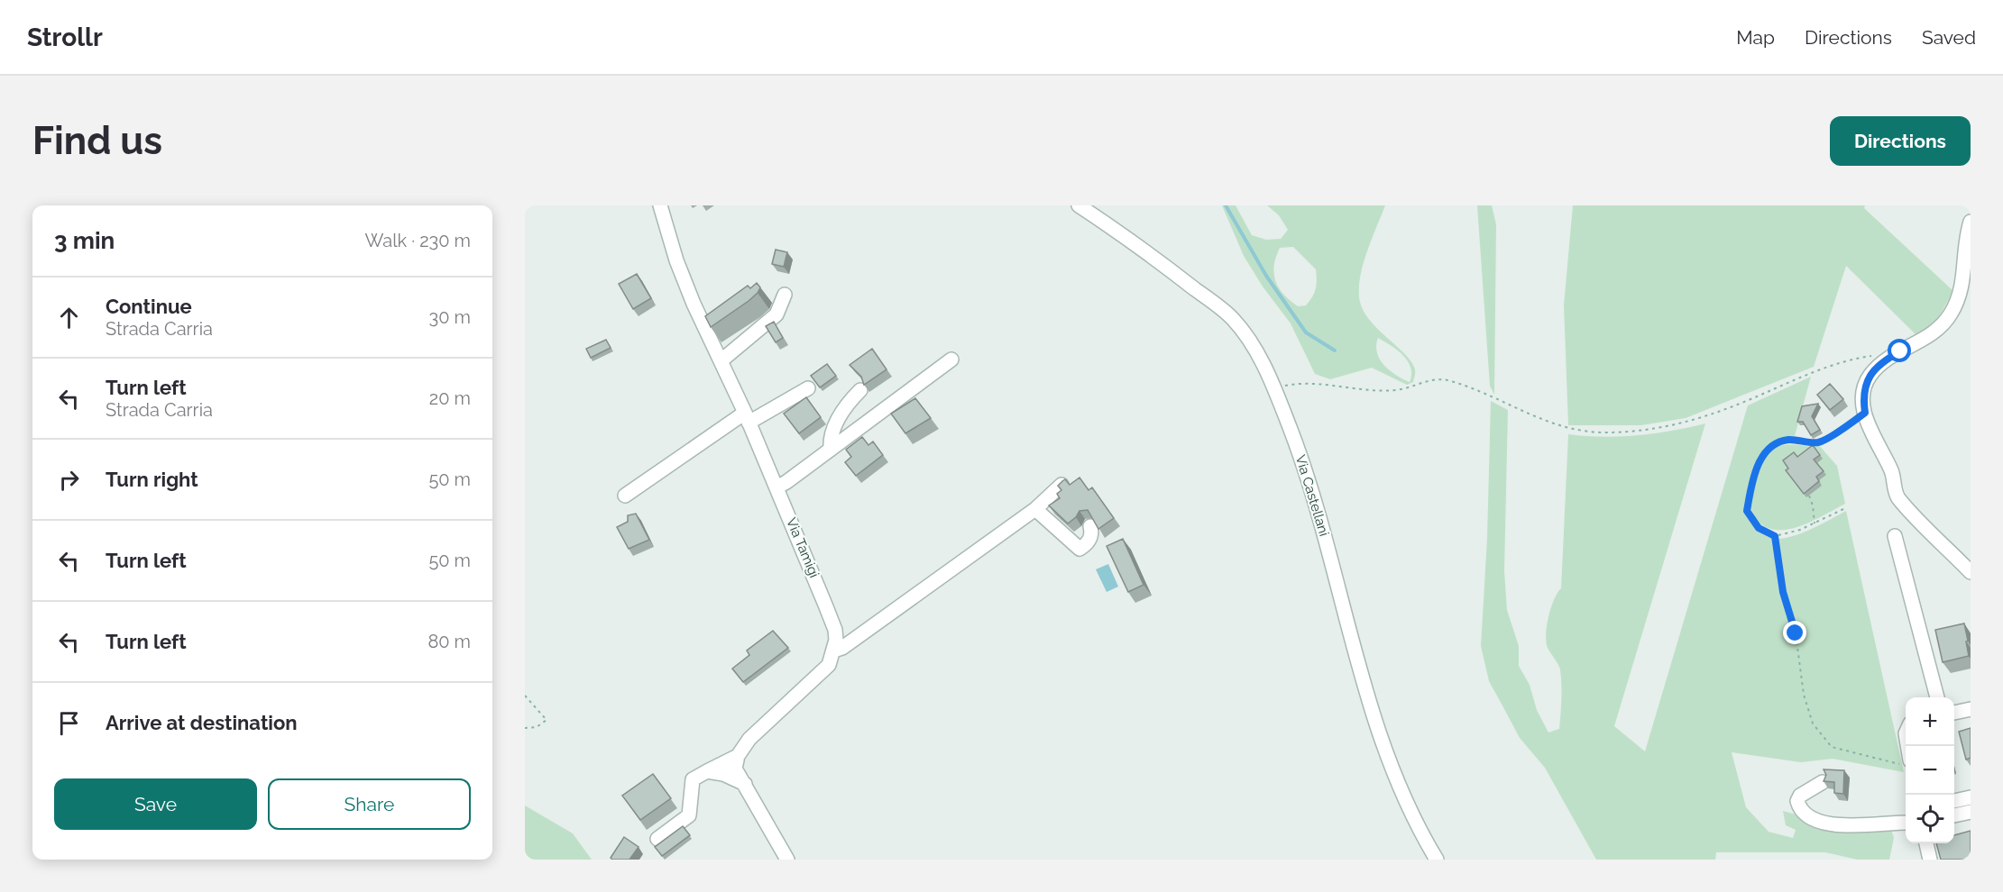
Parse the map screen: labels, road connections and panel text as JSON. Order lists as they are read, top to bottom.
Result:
{
  "streets": {
    "street": ["Via Castellani", "Via Tamigi"]
  },
  "page": {
    "header": "Strollr",
    "nav": ["Map", "Directions", "Saved"],
    "buttons": [
      "Directions",
      ["Save", "Share"]
    ],
    "title": "Find us",
    "heading": ["3 min", "Walk · 230 m"],
    "list": [
      ["Continue", "Strada Carria", "30 m"],
      ["Turn left", "Strada Carria", "20 m"],
      ["Turn right", "50 m"],
      ["Turn left", "50 m"],
      ["Turn left", "80 m"],
      "Arrive at destination"
    ],
    "map_buttons": ["+", "−"]
  }
}
